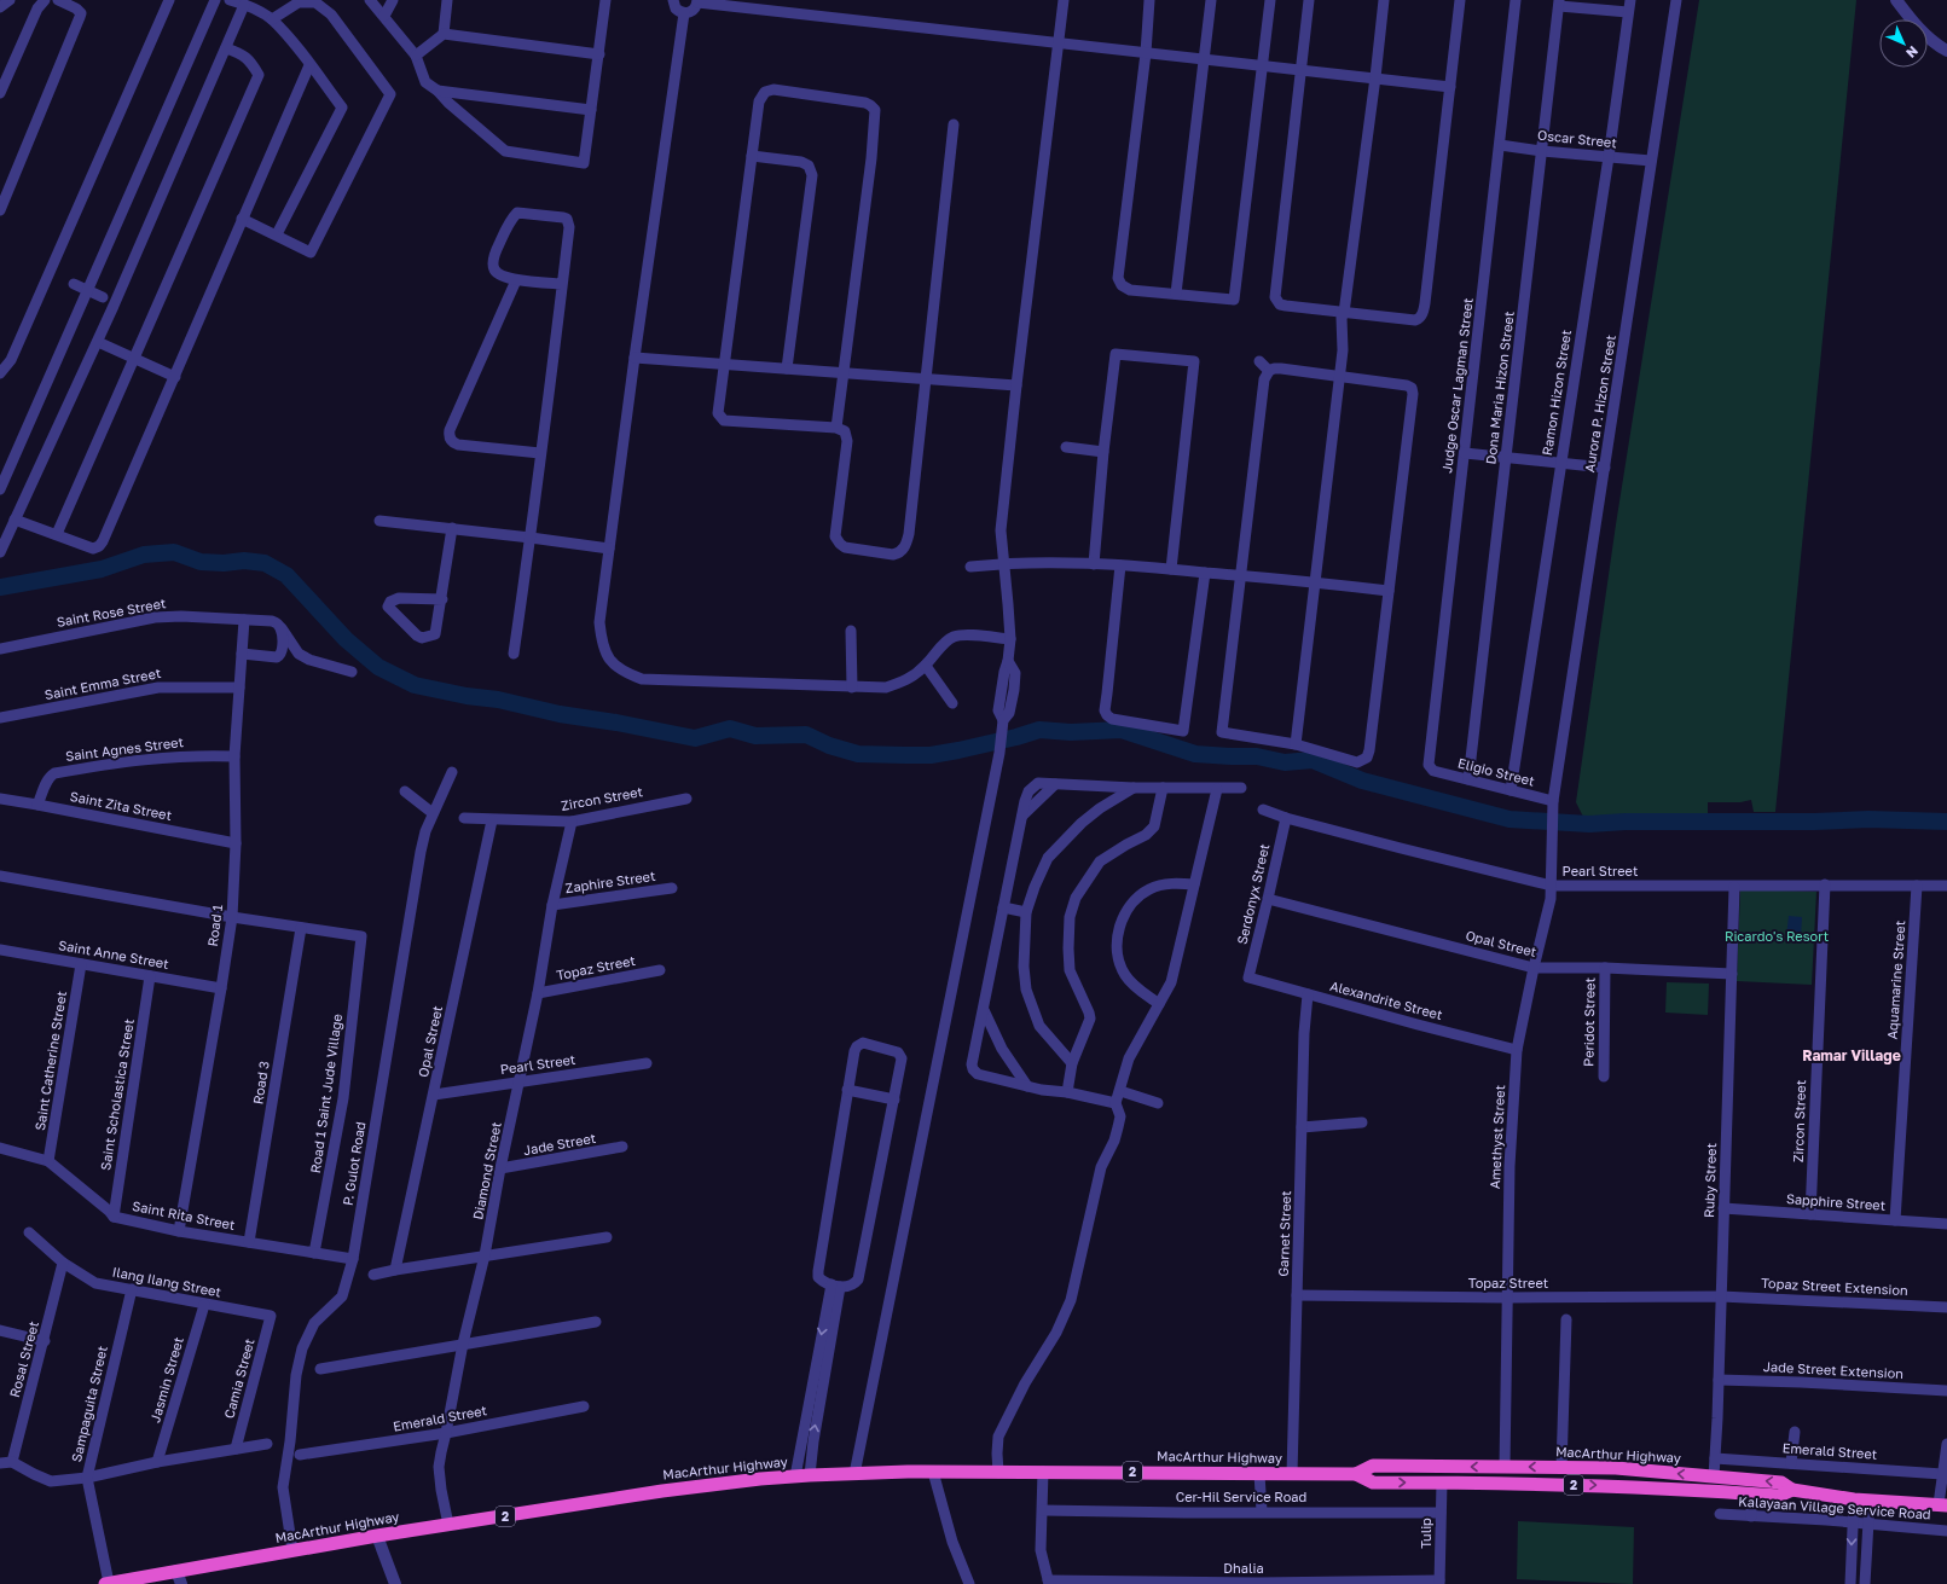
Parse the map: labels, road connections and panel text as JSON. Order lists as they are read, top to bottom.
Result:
{
  "streets": {
    "highway": ["MacArthur Highway", "2"],
    "street": [
      "Oscar Street",
      "Judge Oscar Lagman Street",
      "Dona Maria Hizon Street",
      "Ramon Hizon Street",
      "Aurora P. Hizon Street",
      "Saint Rose Street",
      "Saint Emma Street",
      "Saint Agnes Street",
      "Eligio Street",
      "Zircon Street",
      "Saint Zita Street",
      "Pearl Street",
      "Zaphire Street",
      "Serdonyx Street",
      "Road 1",
      "Opal Street",
      "Saint Anne Street",
      "Topaz Street",
      "Aquamarine Street",
      "Alexandrite Street",
      "Peridot Street",
      "Saint Catherine Street",
      "Road 3",
      "Road 1 Saint Jude Village",
      "Saint Scholastica Street",
      "Amethyst Street",
      "Jade Street",
      "P. Gulot Road",
      "Diamond Street",
      "Ruby Street",
      "Sapphire Street",
      "Saint Rita Street",
      "Garnet Street",
      "Ilang Ilang Street",
      "Topaz Street Extension",
      "Rosal Street",
      "Jade Street Extension",
      "Camia Street",
      "Jasmin Street",
      "Sampaguita Street",
      "Emerald Street",
      "Cer-Hil Service Road",
      "Kalayaan Village Service Road",
      "Tulip",
      "Dhalia"
    ]
  },
  "crossings": [
    ["Oscar Street", "Judge Oscar Lagman Street"],
    ["Oscar Street", "Dona Maria Hizon Street"],
    ["Oscar Street", "Ramon Hizon Street"],
    ["Oscar Street", "Aurora P. Hizon Street"],
    ["Judge Oscar Lagman Street", "Eligio Street"],
    ["Dona Maria Hizon Street", "Eligio Street"],
    ["Ramon Hizon Street", "Eligio Street"],
    ["Aurora P. Hizon Street", "Eligio Street"],
    ["Aurora P. Hizon Street", "Amethyst Street"],
    ["Saint Rose Street", "Road 1"],
    ["Saint Emma Street", "Road 1"],
    ["Saint Agnes Street", "Saint Zita Street"],
    ["Saint Agnes Street", "Road 1"],
    ["Eligio Street", "Amethyst Street"],
    ["Zircon Street", "Pearl Street"],
    ["Zircon Street", "Opal Street"],
    ["Zircon Street", "Diamond Street"],
    ["Zircon Street", "Sapphire Street"],
    ["Saint Zita Street", "Road 1"],
    ["Pearl Street", "Serdonyx Street"],
    ["Pearl Street", "Opal Street"],
    ["Pearl Street", "Aquamarine Street"],
    ["Pearl Street", "Amethyst Street"],
    ["Pearl Street", "Diamond Street"],
    ["Pearl Street", "Ruby Street"],
    ["Zaphire Street", "Diamond Street"],
    ["Serdonyx Street", "Opal Street"],
    ["Serdonyx Street", "Alexandrite Street"],
    ["Road 1", "Saint Anne Street"],
    ["Road 1", "Saint Rita Street"],
    ["Opal Street", "Peridot Street"],
    ["Opal Street", "Amethyst Street"],
    ["Opal Street", "Ruby Street"],
    ["Saint Anne Street", "Saint Catherine Street"],
    ["Saint Anne Street", "Saint Scholastica Street"],
    ["Topaz Street", "Amethyst Street"],
    ["Topaz Street", "Diamond Street"],
    ["Topaz Street", "Ruby Street"],
    ["Topaz Street", "Garnet Street"],
    ["Topaz Street", "Topaz Street Extension"],
    ["Aquamarine Street", "Sapphire Street"],
    ["Alexandrite Street", "Amethyst Street"],
    ["Alexandrite Street", "Garnet Street"],
    ["Saint Catherine Street", "Saint Rita Street"],
    ["Road 3", "Road 1 Saint Jude Village"],
    ["Road 3", "Saint Rita Street"],
    ["Road 1 Saint Jude Village", "Saint Rita Street"],
    ["Saint Scholastica Street", "Saint Rita Street"],
    ["Amethyst Street", "MacArthur Highway"],
    ["Jade Street", "Diamond Street"],
    ["P. Gulot Road", "Saint Rita Street"],
    ["P. Gulot Road", "MacArthur Highway"],
    ["Diamond Street", "Emerald Street"],
    ["Diamond Street", "MacArthur Highway"],
    ["Ruby Street", "Sapphire Street"],
    ["Ruby Street", "Topaz Street Extension"],
    ["Ruby Street", "Jade Street Extension"],
    ["Ruby Street", "Emerald Street"],
    ["Ruby Street", "MacArthur Highway"],
    ["Garnet Street", "MacArthur Highway"],
    ["Ilang Ilang Street", "Rosal Street"],
    ["Ilang Ilang Street", "Camia Street"],
    ["Ilang Ilang Street", "Jasmin Street"],
    ["Ilang Ilang Street", "Sampaguita Street"],
    ["Sampaguita Street", "MacArthur Highway"],
    ["MacArthur Highway", "Tulip"],
    ["Cer-Hil Service Road", "Tulip"],
    ["Tulip", "Dhalia"]
  ],
  "districts": ["Ramar Village"],
  "parks": ["Ricardo's Resort"],
  "north": "bottom right"
}
